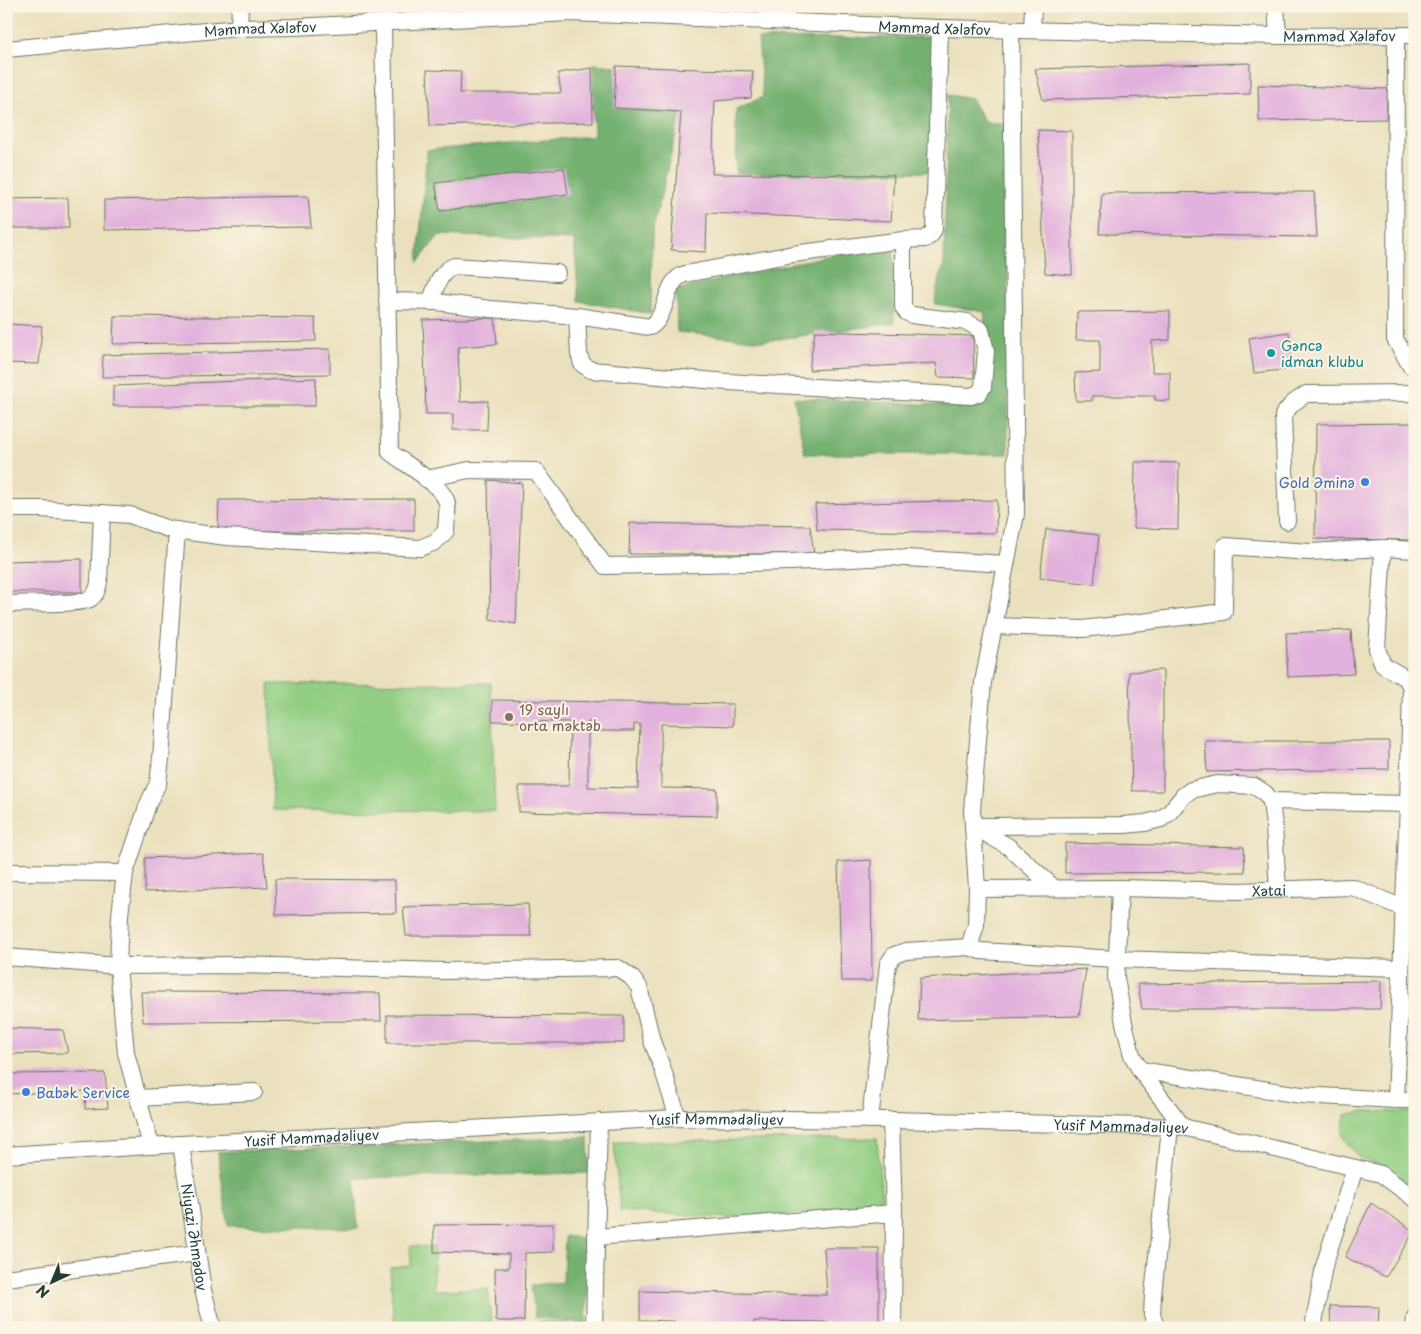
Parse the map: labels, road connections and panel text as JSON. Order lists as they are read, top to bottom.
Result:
{
  "streets": {
    "street": [
      "Məmməd Xələfov",
      "Xətai",
      "Yusif Məmmədəliyev",
      "Niyazi Əhmədov"
    ]
  },
  "crossings": [
    ["Yusif Məmmədəliyev", "Niyazi Əhmədov"]
  ],
  "places": [
    "Gəncə idman klubu",
    "Gold Əminə",
    "19 saylı orta məktəb",
    "Babək Service"
  ],
  "north": "bottom left"
}
